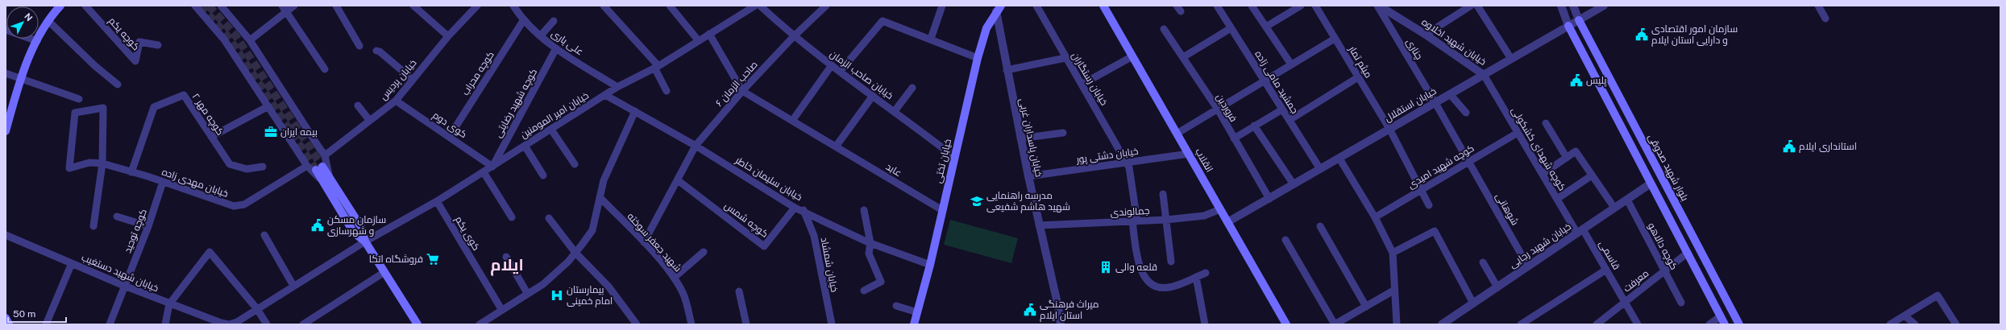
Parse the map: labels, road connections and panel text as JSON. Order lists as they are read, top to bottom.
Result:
{
  "streets": {
    "main road": ["انقلاب", "خیابان تختی", "بلوار شهید صدوقی"],
    "street": [
      "کوچه یکم",
      "خیابان شهید اخلاوه",
      "علی یاری",
      "چناری",
      "میثم تمار",
      "کوچه محراب",
      "خیابان صاحب الزمان",
      "خیابان رستگاران",
      "خیابان پردیس",
      "جمشید مامی زاده",
      "صاحب الزمان ۶",
      "کوچه شهید رضایتی",
      "خیابان استقلال",
      "فروردین",
      "کوچه مهر ۲",
      "خیابان امیر المومنین",
      "کوی دوم",
      "خیابان پاسداران غربی",
      "کوچه شهدای کشکولی",
      "خیابان دشتی پور",
      "کوچه شهید امیدی",
      "عابد",
      "خیابان سلیمان خاطر",
      "خیابان مهدی زاده",
      "شوهانی",
      "جمالوندی",
      "کوچه شمس",
      "کوچه توحید",
      "کوی یکم",
      "شهید جعفر سوخته",
      "خیابان شهید رجایی",
      "کوچه دالاهو",
      "قاسمی",
      "خیابان شمشاد",
      "خیابان شهید دستغیب",
      "معرفت"
    ]
  },
  "crossings": [
    ["خیابان شهید اخلاوه", "چناری"],
    ["خیابان شهید اخلاوه", "خیابان استقلال"],
    ["خیابان شهید اخلاوه", "کوچه شهدای کشکولی"],
    ["علی یاری", "کوچه محراب"],
    ["علی یاری", "کوچه شهید رضایتی"],
    ["علی یاری", "خیابان امیر المومنین"],
    ["چناری", "خیابان استقلال"],
    ["چناری", "کوچه شهید امیدی"],
    ["چناری", "شوهانی"],
    ["میثم تمار", "خیابان استقلال"],
    ["میثم تمار", "کوچه شهید امیدی"],
    ["کوچه محراب", "کوی دوم"],
    ["خیابان صاحب الزمان", "صاحب الزمان ۶"],
    ["خیابان صاحب الزمان", "خیابان تختی"],
    ["خیابان رستگاران", "خیابان دشتی پور"],
    ["خیابان رستگاران", "جمالوندی"],
    ["خیابان پردیس", "کوی دوم"],
    ["جمشید مامی زاده", "خیابان استقلال"],
    ["صاحب الزمان ۶", "عابد"],
    ["صاحب الزمان ۶", "خیابان سلیمان خاطر"],
    ["صاحب الزمان ۶", "کوچه شمس"],
    ["صاحب الزمان ۶", "شهید جعفر سوخته"],
    ["کوچه شهید رضایتی", "خیابان امیر المومنین"],
    ["کوچه شهید رضایتی", "کوی دوم"],
    ["خیابان استقلال", "فروردین"],
    ["خیابان استقلال", "کوچه شهدای کشکولی"],
    ["خیابان استقلال", "انقلاب"],
    ["خیابان استقلال", "بلوار شهید صدوقی"],
    ["کوچه مهر ۲", "خیابان مهدی زاده"],
    ["خیابان امیر المومنین", "کوی دوم"],
    ["خیابان امیر المومنین", "خیابان سلیمان خاطر"],
    ["خیابان امیر المومنین", "کوی یکم"],
    ["خیابان امیر المومنین", "خیابان شهید دستغیب"],
    ["خیابان پاسداران غربی", "خیابان دشتی پور"],
    ["خیابان پاسداران غربی", "خیابان تختی"],
    ["خیابان پاسداران غربی", "جمالوندی"],
    ["کوچه شهدای کشکولی", "کوچه شهید امیدی"],
    ["کوچه شهدای کشکولی", "خیابان شهید رجایی"],
    ["کوچه شهدای کشکولی", "قاسمی"],
    ["خیابان دشتی پور", "انقلاب"],
    ["انقلاب", "جمالوندی"],
    ["خیابان تختی", "عابد"],
    ["خیابان تختی", "خیابان سلیمان خاطر"],
    ["کوچه شهید امیدی", "شوهانی"],
    ["خیابان سلیمان خاطر", "کوچه شمس"],
    ["خیابان سلیمان خاطر", "خیابان شمشاد"],
    ["خیابان مهدی زاده", "کوچه توحید"],
    ["شوهانی", "خیابان شهید رجایی"],
    ["کوچه توحید", "خیابان شهید دستغیب"],
    ["خیابان شهید رجایی", "کوچه دالاهو"],
    ["خیابان شهید رجایی", "قاسمی"],
    ["کوچه دالاهو", "معرفت"],
    ["قاسمی", "معرفت"]
  ],
  "districts": ["ایلام"],
  "places": {
    "public building": [
      "سازمان امور اقتصادی و دارایی استان ایلام",
      "پلیس",
      "استانداری ایلام",
      "سازمان مسکن و شهرسازی",
      "میراث فرهنگی استان ایلام"
    ],
    "office": ["بیمه ایران"],
    "school or university": ["مدرسه راهنمایی شهید هاشم شفیعی"],
    "supermarket": ["فروشگاه اتکا"],
    "building": ["قلعه والی"],
    "hospital": ["بیمارستان امام خمینی"]
  },
  "scale_bar": "50 m",
  "north": "top right"
}
